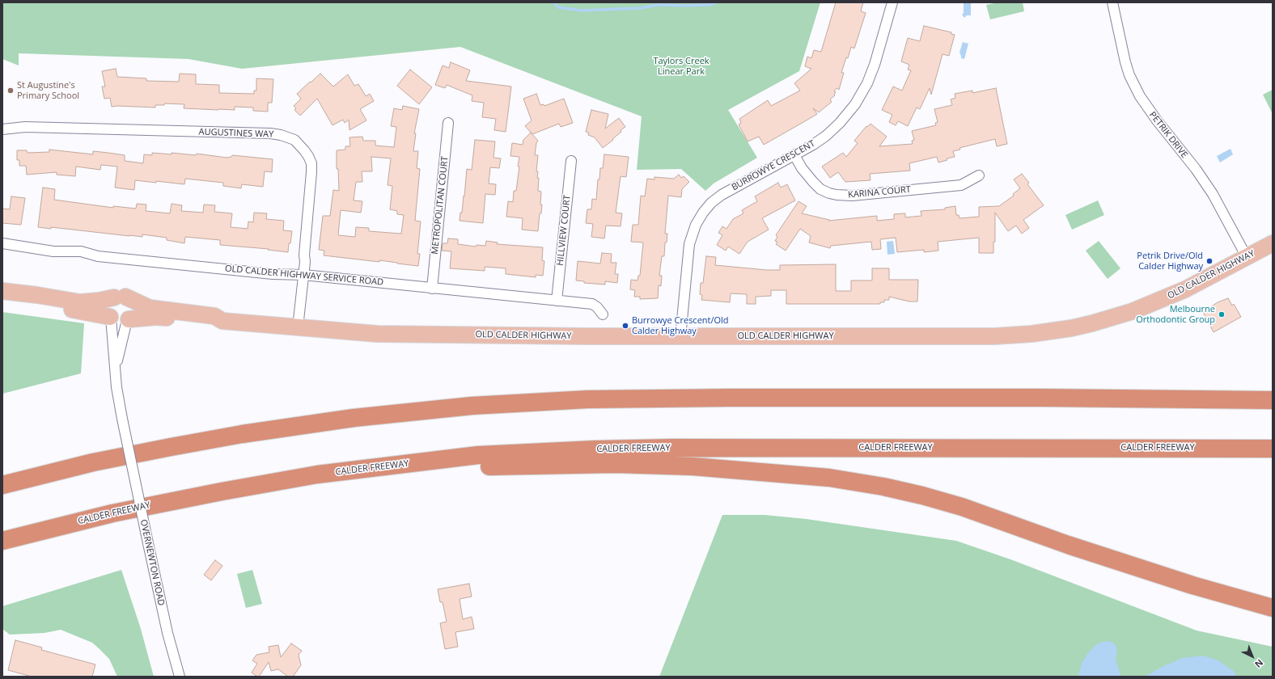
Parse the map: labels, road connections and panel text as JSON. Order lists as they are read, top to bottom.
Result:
{
  "streets": {
    "highway": ["CALDER FREEWAY"],
    "main road": ["OLD CALDER HIGHWAY"],
    "street": [
      "AUGUSTINES WAY",
      "PETRIK DRIVE",
      "BURROWYE CRESCENT",
      "KARINA COURT",
      "METROPOLITAN COURT",
      "HILLVIEW COURT",
      "OLD CALDER HIGHWAY SERVICE ROAD",
      "OVERNEWTON ROAD"
    ]
  },
  "crossings": [
    ["AUGUSTINES WAY", "OLD CALDER HIGHWAY"],
    ["AUGUSTINES WAY", "OLD CALDER HIGHWAY SERVICE ROAD"],
    ["PETRIK DRIVE", "OLD CALDER HIGHWAY"],
    ["BURROWYE CRESCENT", "KARINA COURT"],
    ["BURROWYE CRESCENT", "OLD CALDER HIGHWAY"],
    ["METROPOLITAN COURT", "OLD CALDER HIGHWAY SERVICE ROAD"],
    ["HILLVIEW COURT", "OLD CALDER HIGHWAY SERVICE ROAD"],
    ["OLD CALDER HIGHWAY", "OVERNEWTON ROAD"]
  ],
  "parks": ["Taylors Creek Linear Park"],
  "places": [
    "St Augustine's Primary School",
    "Petrik Drive/Old Calder Highway",
    "Melbourne Orthodontic Group",
    "Burrowye Crescent/Old Calder Highway"
  ],
  "north": "bottom right"
}
